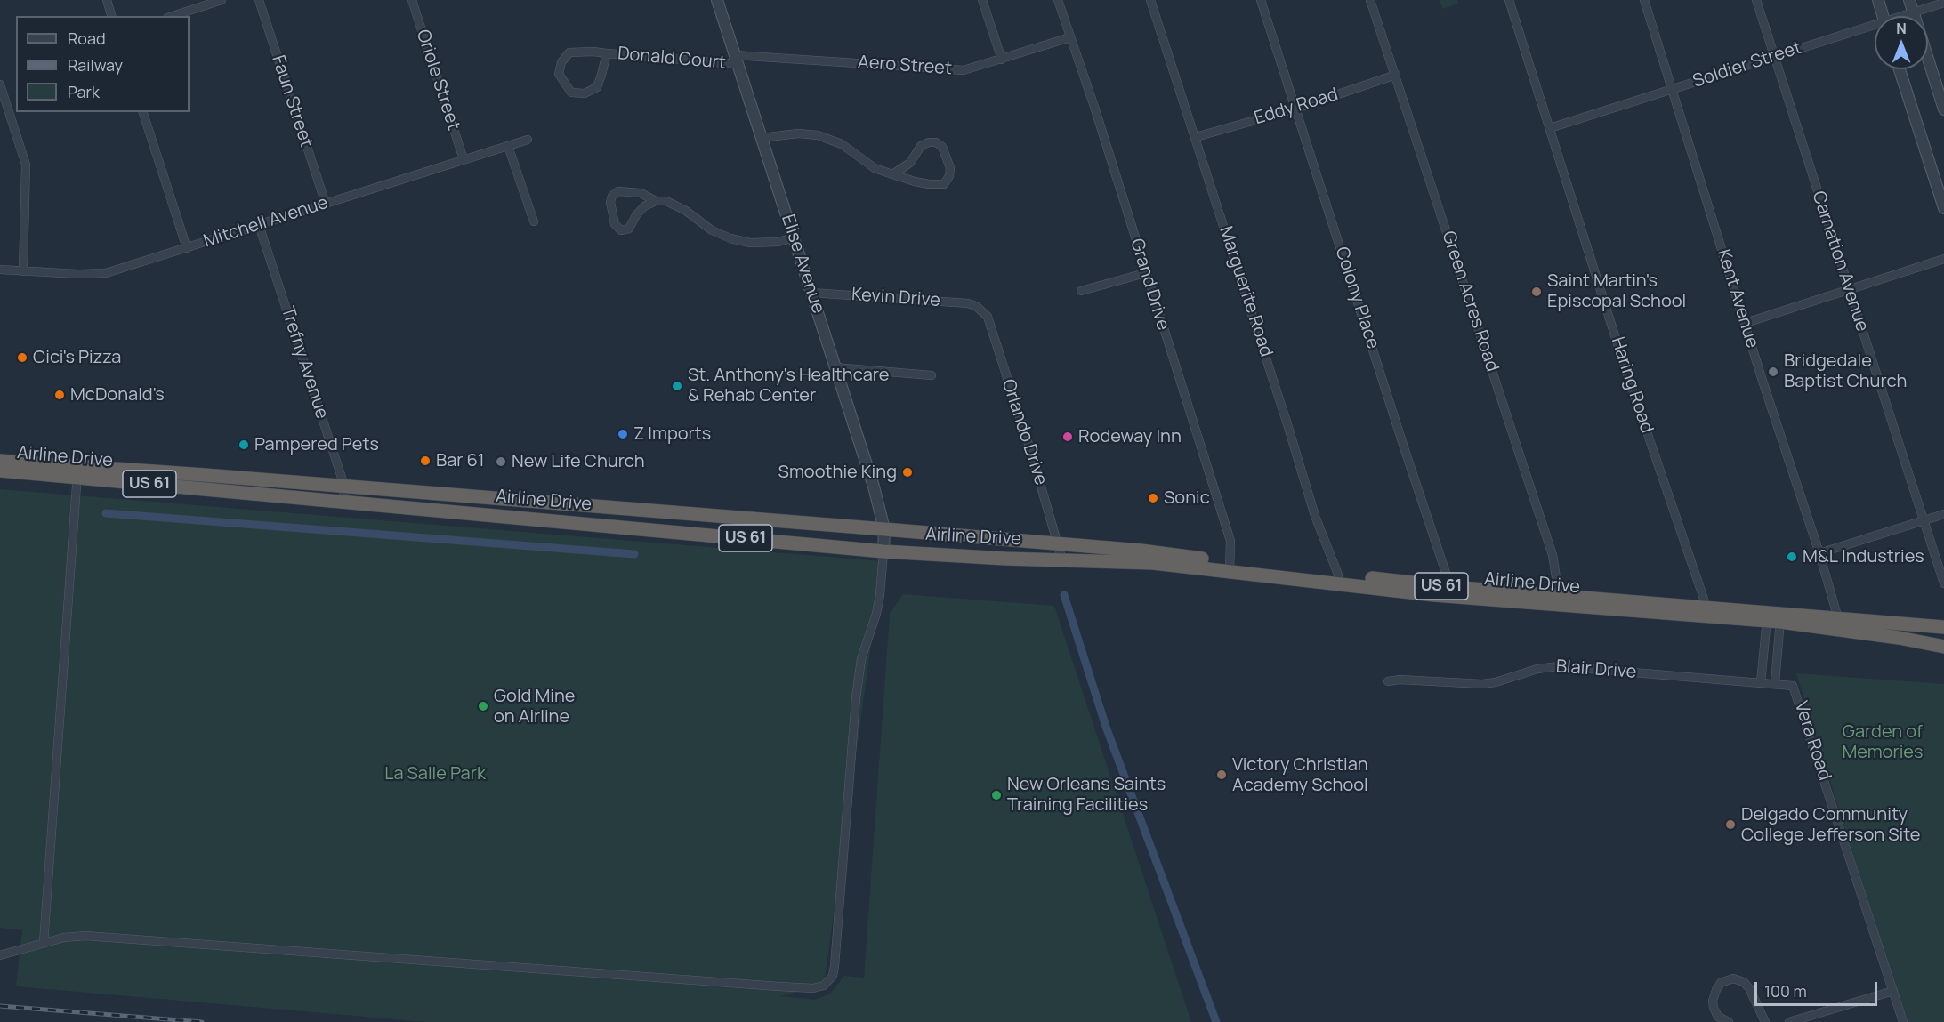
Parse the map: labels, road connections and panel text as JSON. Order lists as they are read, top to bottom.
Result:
{
  "streets": {
    "highway": ["Airline Drive", "US 61"],
    "street": [
      "Donald Court",
      "Soldier Street",
      "Aero Street",
      "Oriole Street",
      "Faun Street",
      "Eddy Road",
      "Mitchell Avenue",
      "Carnation Avenue",
      "Elise Avenue",
      "Grand Drive",
      "Marguerite Road",
      "Kevin Drive",
      "Colony Place",
      "Kent Avenue",
      "Green Acres Road",
      "Trefny Avenue",
      "Haring Road",
      "Orlando Drive",
      "Blair Drive",
      "Vera Road"
    ]
  },
  "crossings": [
    ["Donald Court", "Aero Street"],
    ["Donald Court", "Elise Avenue"],
    ["Soldier Street", "Carnation Avenue"],
    ["Soldier Street", "Kent Avenue"],
    ["Soldier Street", "Haring Road"],
    ["Aero Street", "Elise Avenue"],
    ["Aero Street", "Grand Drive"],
    ["Oriole Street", "Mitchell Avenue"],
    ["Faun Street", "Mitchell Avenue"],
    ["Eddy Road", "Marguerite Road"],
    ["Eddy Road", "Colony Place"],
    ["Eddy Road", "Green Acres Road"],
    ["Mitchell Avenue", "Trefny Avenue"],
    ["Elise Avenue", "Kevin Drive"],
    ["Elise Avenue", "Airline Drive"],
    ["Grand Drive", "Airline Drive"],
    ["Marguerite Road", "Airline Drive"],
    ["Kevin Drive", "Orlando Drive"],
    ["Colony Place", "Airline Drive"],
    ["Kent Avenue", "Airline Drive"],
    ["Green Acres Road", "Airline Drive"],
    ["Trefny Avenue", "Airline Drive"],
    ["Haring Road", "Airline Drive"],
    ["Orlando Drive", "Airline Drive"],
    ["Blair Drive", "Vera Road"]
  ],
  "parks": ["Garden of Memories", "La Salle Park"],
  "places": [
    "Saint Martin's Episcopal School",
    "Cici's Pizza",
    "Bridgedale Baptist Church",
    "St. Anthony's Healthcare & Rehab Center",
    "McDonald's",
    "Z Imports",
    "Rodeway Inn",
    "Pampered Pets",
    "Bar 61",
    "New Life Church",
    "Smoothie King",
    "Sonic",
    "M&L Industries",
    "Gold Mine on Airline",
    "Victory Christian Academy School",
    "New Orleans Saints Training Facilities",
    "Delgado Community College Jefferson Site"
  ],
  "legend": ["Road", "Railway", "Park"],
  "scale_bar": "100 m",
  "north": "top"
}
